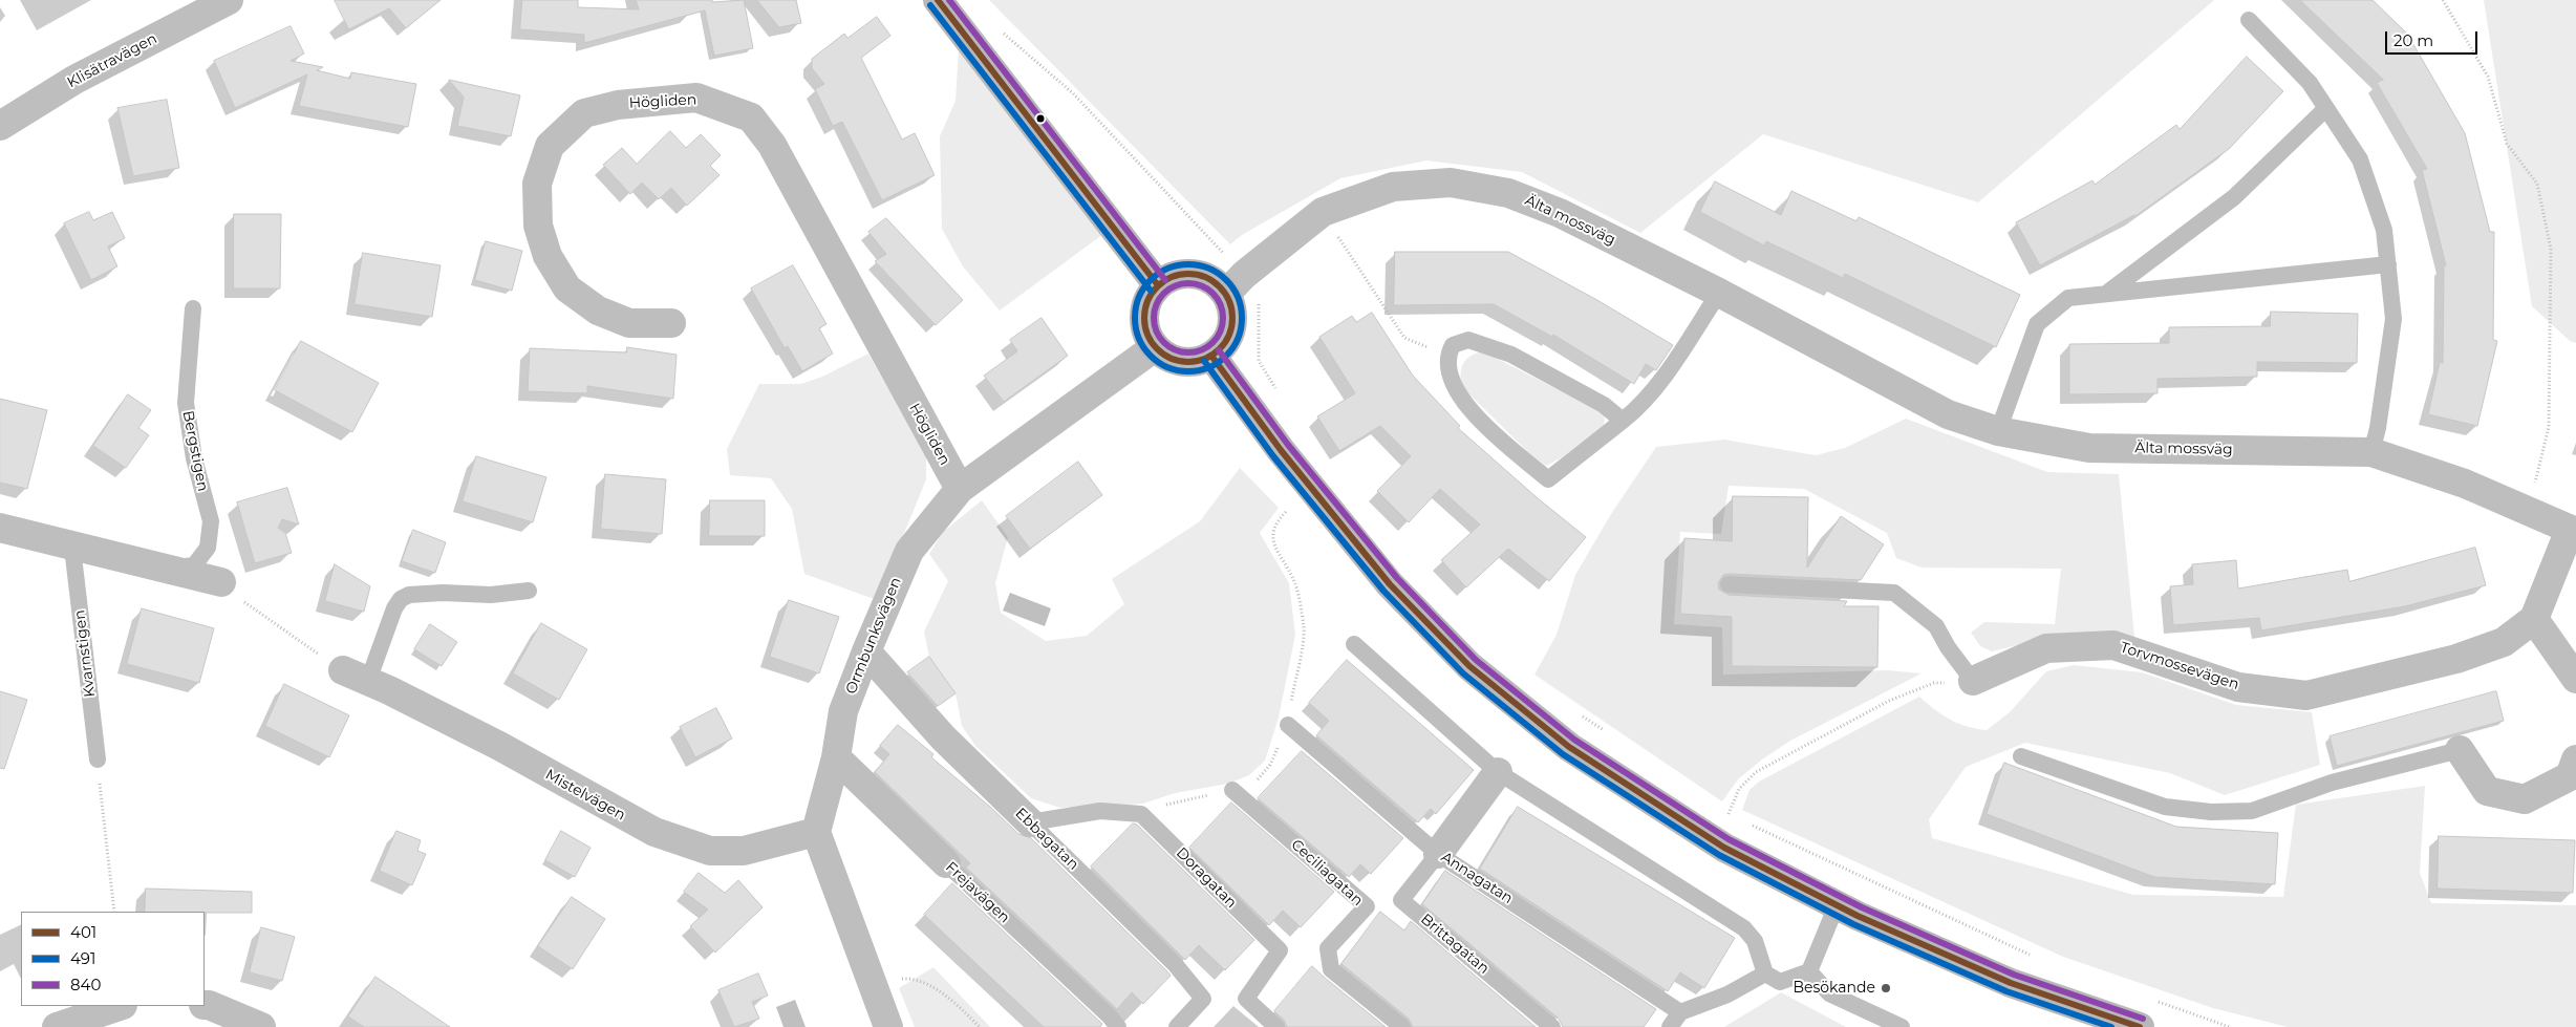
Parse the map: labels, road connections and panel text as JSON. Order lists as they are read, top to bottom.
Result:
{
  "streets": {
    "street": [
      "Klisätravägen",
      "Högliden",
      "Älta mossväg",
      "Bergstigen",
      "Ormbunksvägen",
      "Torvmossevägen",
      "Mistelvägen",
      "Ebbagatan",
      "Frejavägen"
    ],
    "lane": [
      "Kvarnstigen",
      "Ceciliagatan",
      "Doragatan",
      "Annagatan",
      "Brittagatan"
    ]
  },
  "crossings": [
    ["Högliden", "Ormbunksvägen"],
    ["Älta mossväg", "Ormbunksvägen"],
    ["Bergstigen", "Kvarnstigen"],
    ["Ormbunksvägen", "Mistelvägen"],
    ["Ormbunksvägen", "Ebbagatan"],
    ["Ormbunksvägen", "Frejavägen"],
    ["Annagatan", "Brittagatan"]
  ],
  "places": ["Besökande"],
  "lines": ["transit line 401", "transit line 840", "transit line 491"],
  "legend": ["401", "491", "840"],
  "scale_bar": "20 m"
}
